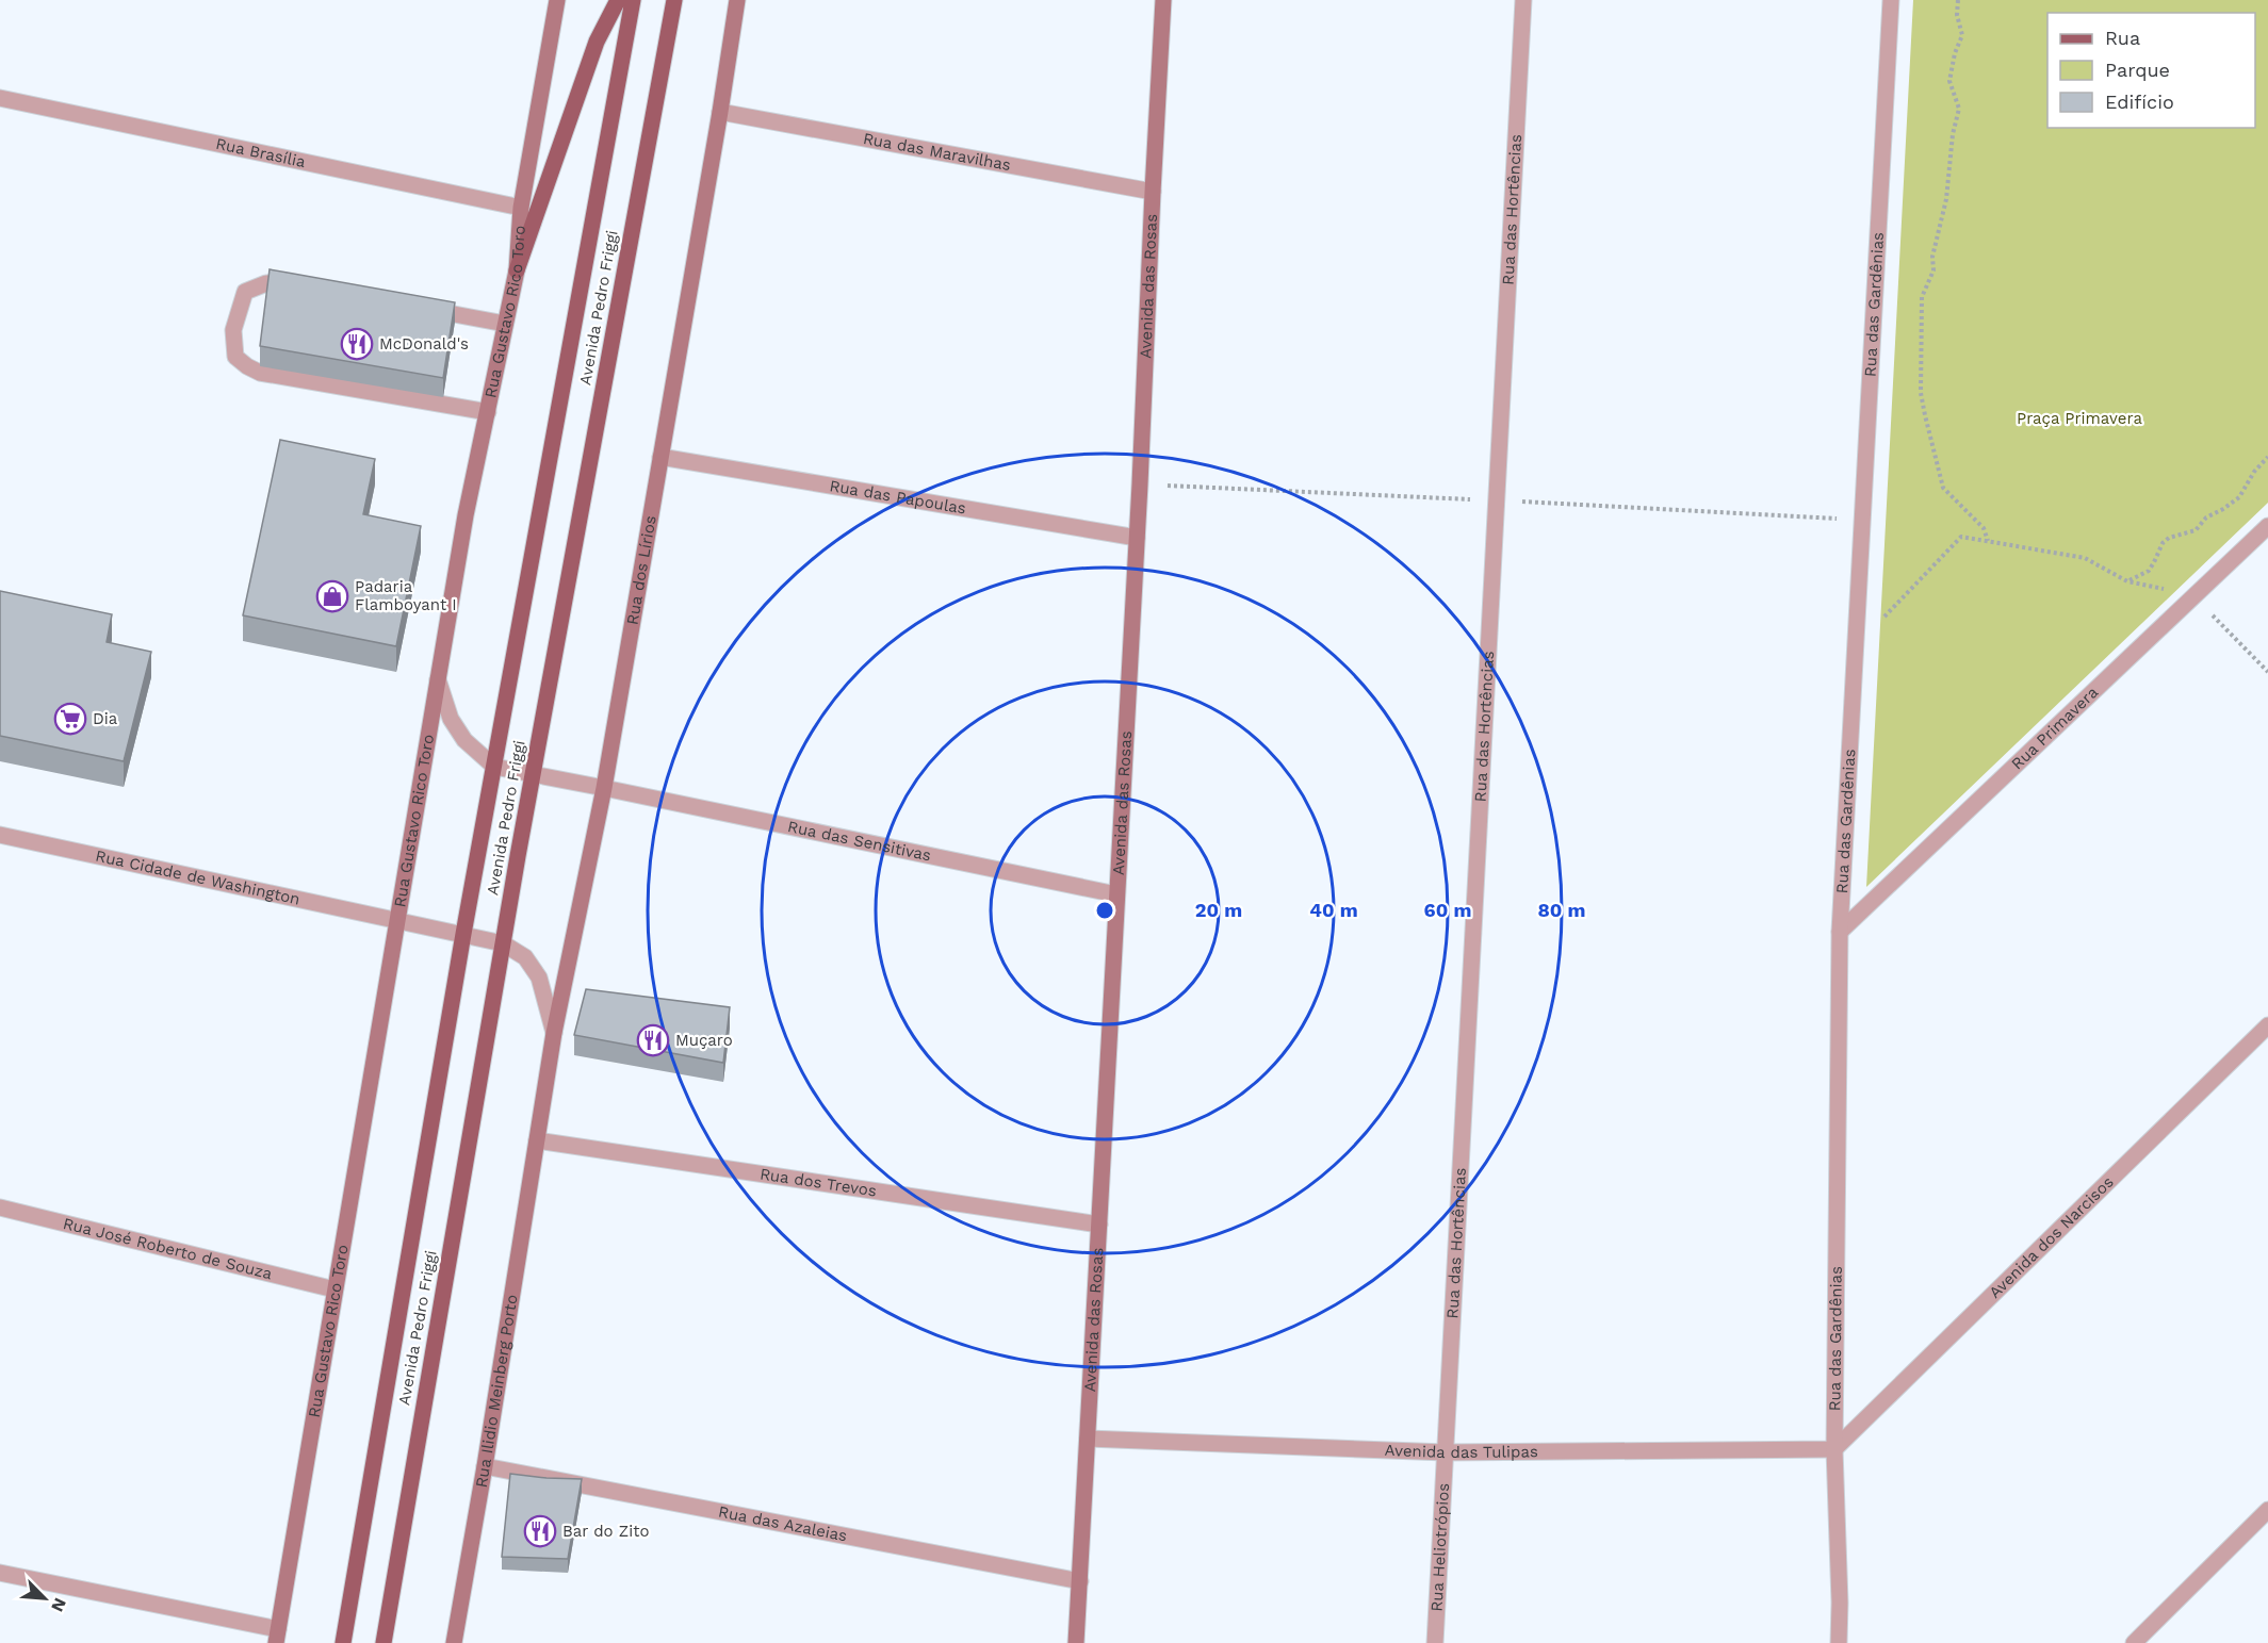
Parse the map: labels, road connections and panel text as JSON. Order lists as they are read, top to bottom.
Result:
{
  "streets": {
    "main road": [
      "Avenida das Rosas",
      "Avenida Pedro Friggi",
      "Rua Gustavo Rico Toro",
      "Rua dos Lírios",
      "Rua Ilidio Meinberg Porto"
    ],
    "street": [
      "Rua das Maravilhas",
      "Rua Brasília",
      "Rua das Hortências",
      "Rua das Gardênias",
      "Rua das Papoulas",
      "Rua Primavera",
      "Rua das Sensitivas",
      "Rua Cidade de Washington",
      "Rua dos Trevos",
      "Avenida dos Narcisos",
      "Rua José Roberto de Souza",
      "Avenida das Tulipas",
      "Rua das Azaleias",
      "Rua Heliotrópios"
    ]
  },
  "crossings": [
    ["Rua das Maravilhas", "Avenida das Rosas"],
    ["Rua das Maravilhas", "Rua dos Lírios"],
    ["Rua Brasília", "Rua Gustavo Rico Toro"],
    ["Rua das Hortências", "Avenida das Tulipas"],
    ["Rua das Hortências", "Rua Heliotrópios"],
    ["Avenida das Rosas", "Rua das Papoulas"],
    ["Avenida das Rosas", "Rua das Sensitivas"],
    ["Avenida das Rosas", "Rua dos Trevos"],
    ["Avenida das Rosas", "Avenida das Tulipas"],
    ["Avenida das Rosas", "Rua das Azaleias"],
    ["Rua das Gardênias", "Rua Primavera"],
    ["Rua das Gardênias", "Avenida dos Narcisos"],
    ["Rua das Gardênias", "Avenida das Tulipas"],
    ["Avenida Pedro Friggi", "Rua das Sensitivas"],
    ["Avenida Pedro Friggi", "Rua Cidade de Washington"],
    ["Rua Gustavo Rico Toro", "Rua Cidade de Washington"],
    ["Rua Gustavo Rico Toro", "Rua José Roberto de Souza"],
    ["Rua das Papoulas", "Rua dos Lírios"],
    ["Rua dos Lírios", "Rua das Sensitivas"],
    ["Rua dos Lírios", "Rua dos Trevos"],
    ["Rua dos Lírios", "Rua Ilidio Meinberg Porto"],
    ["Rua dos Trevos", "Rua Ilidio Meinberg Porto"],
    ["Avenida dos Narcisos", "Avenida das Tulipas"],
    ["Rua Ilidio Meinberg Porto", "Rua das Azaleias"],
    ["Avenida das Tulipas", "Rua Heliotrópios"]
  ],
  "parks": ["Praça Primavera"],
  "places": {
    "restaurant": ["McDonald's", "Muçaro", "Bar do Zito"],
    "shop": ["Padaria Flamboyant I"],
    "supermarket": ["Dia"]
  },
  "legend": ["Rua", "Parque", "Edifício"],
  "north": "bottom right",
  "rings": [
    "20 m",
    "40 m",
    "60 m",
    "80 m"
  ]
}
